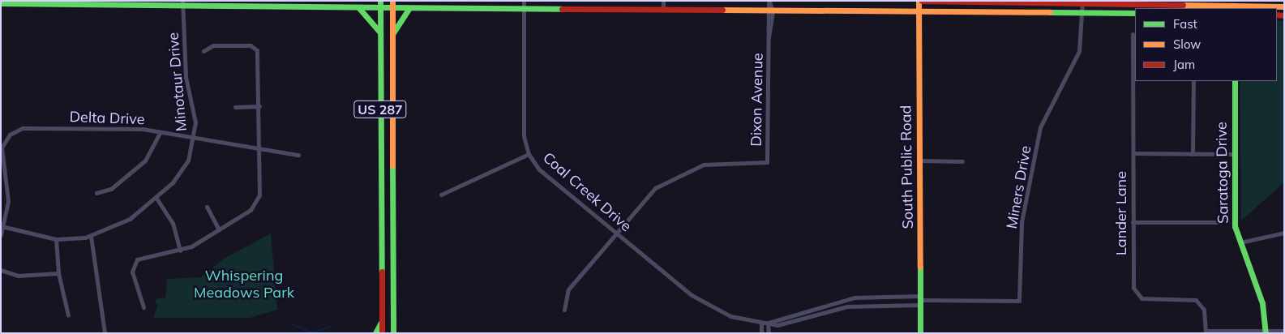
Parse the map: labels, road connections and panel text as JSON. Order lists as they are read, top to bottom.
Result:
{
  "streets": {
    "main road": ["US 287", "South Public Road", "Saratoga Drive"],
    "street": [
      "Minotaur Drive",
      "Dixon Avenue",
      "Delta Drive",
      "Miners Drive",
      "Coal Creek Drive",
      "Lander Lane"
    ]
  },
  "crossings": [
    ["Minotaur Drive", "Delta Drive"],
    ["Dixon Avenue", "Coal Creek Drive"],
    ["South Public Road", "Miners Drive"],
    ["South Public Road", "Coal Creek Drive"],
    ["Miners Drive", "Coal Creek Drive"]
  ],
  "parks": ["Whispering Meadows Park"],
  "legend": ["Fast", "Slow", "Jam"]
}
